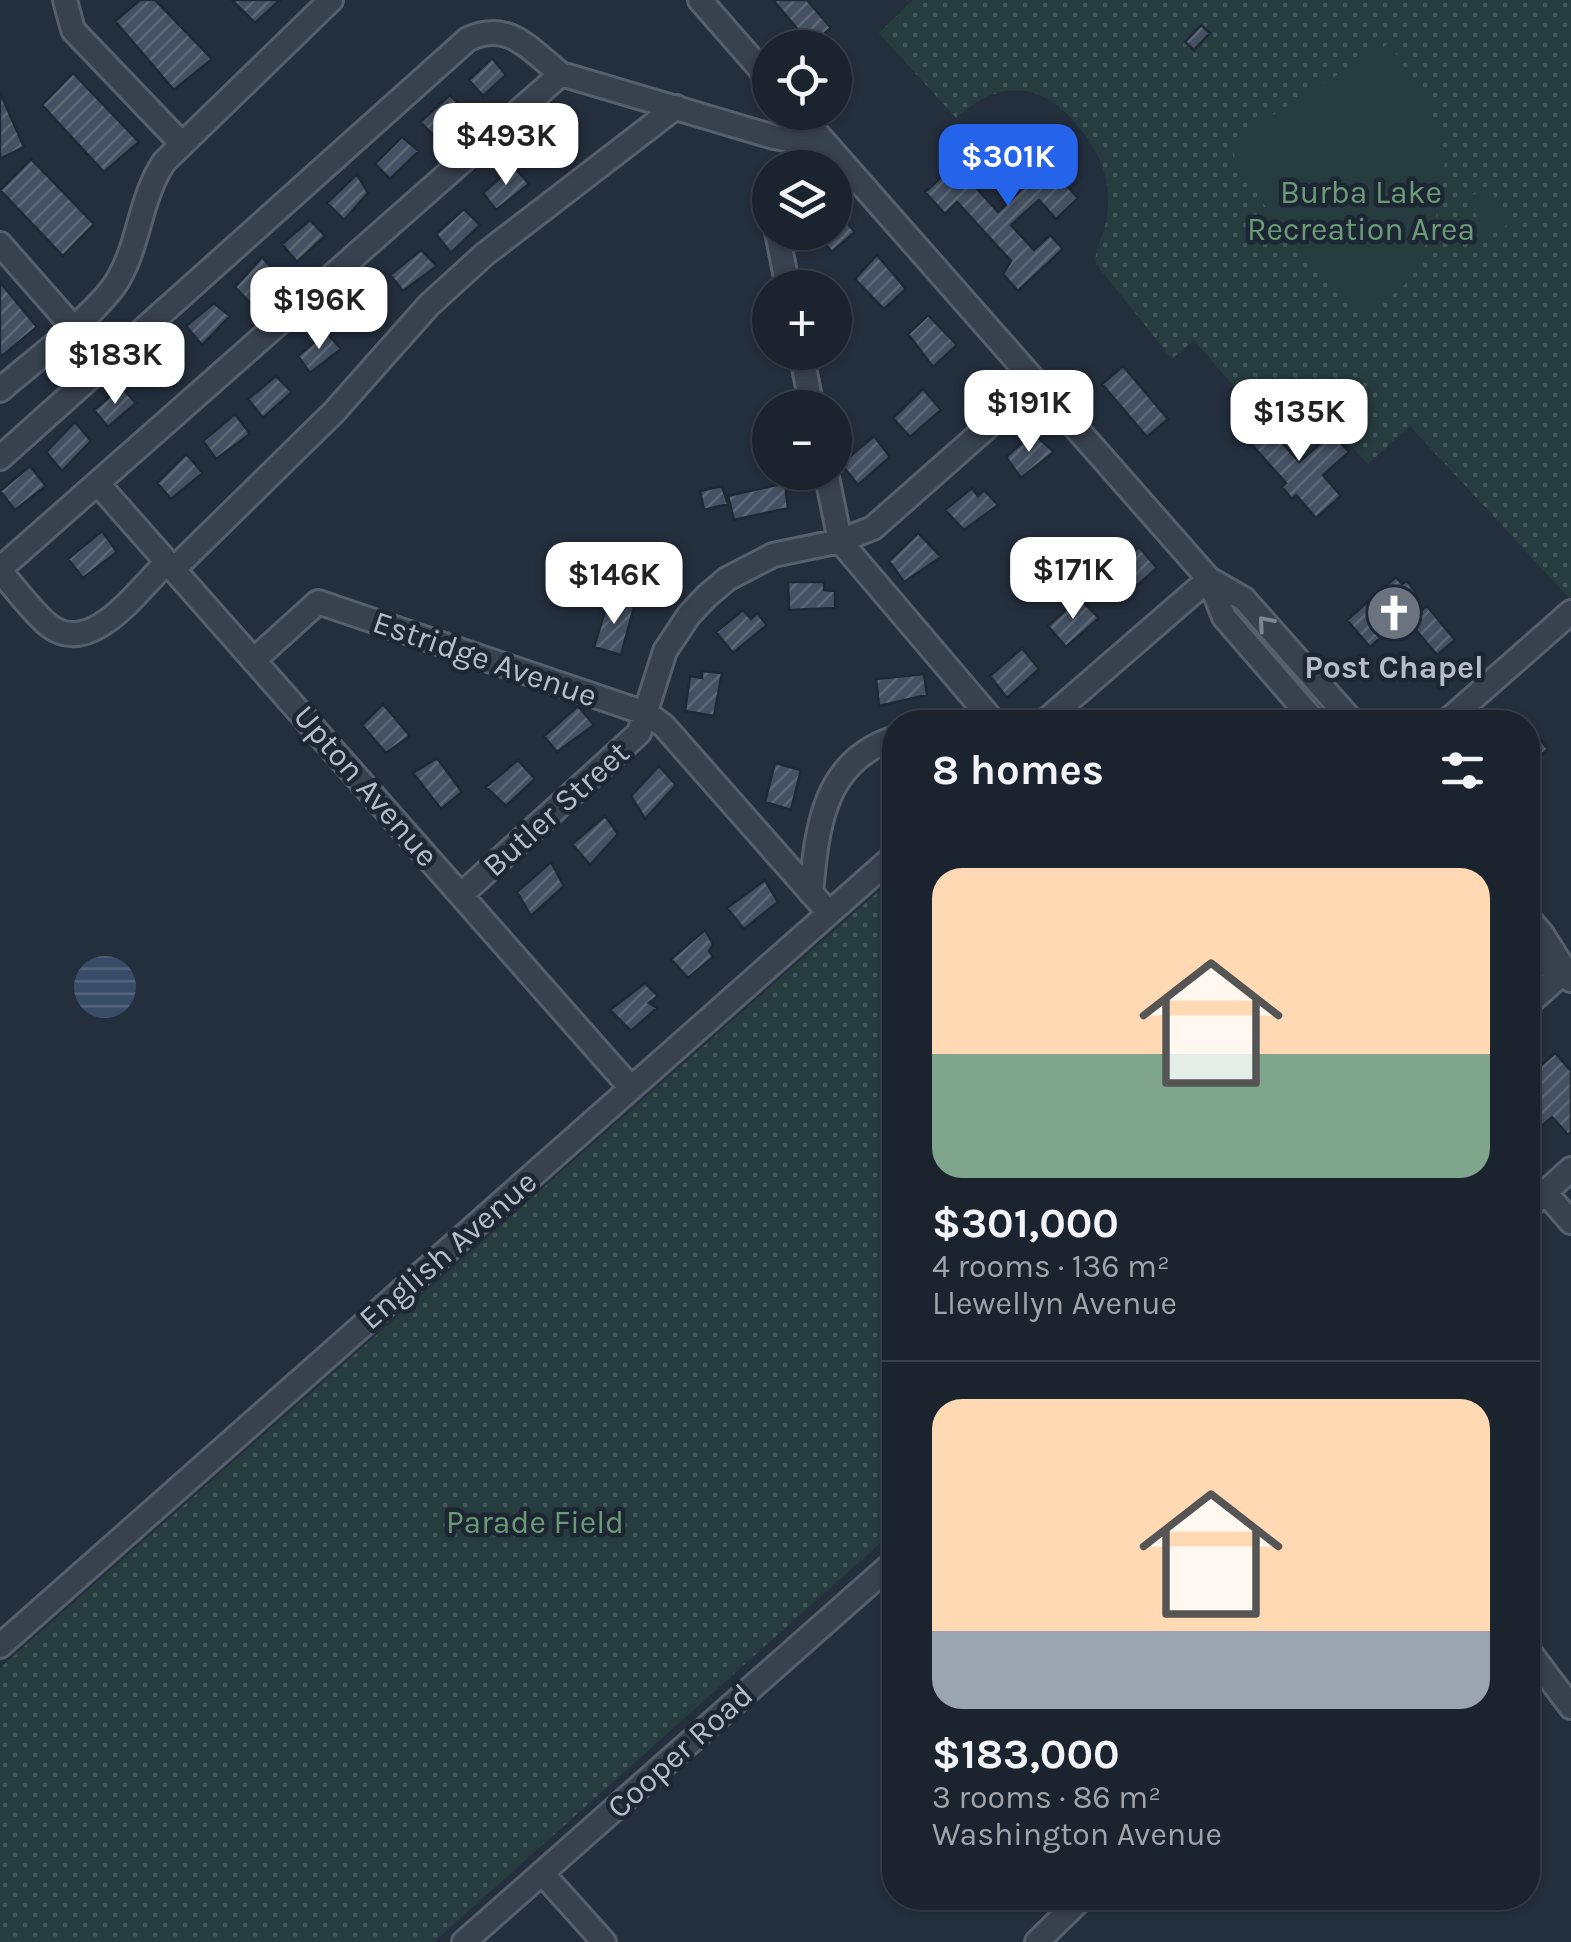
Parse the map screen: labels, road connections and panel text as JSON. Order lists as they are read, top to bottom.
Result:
{
  "streets": {
    "street": [
      "Estridge Avenue",
      "Upton Avenue",
      "Butler Street",
      "English Avenue",
      "Cooper Road"
    ]
  },
  "crossings": [
    ["Estridge Avenue", "Upton Avenue"],
    ["Estridge Avenue", "Butler Street"],
    ["Estridge Avenue", "English Avenue"],
    ["Upton Avenue", "Butler Street"],
    ["Upton Avenue", "English Avenue"]
  ],
  "parks": ["Burba Lake Recreation Area", "Parade Field"],
  "places": {
    "church": ["Post Chapel"]
  },
  "page": {
    "map_buttons": ["+", "−"],
    "price": [
      "$493K",
      "$301K",
      "$196K",
      "$183K",
      "$191K",
      "$135K",
      "$171K",
      "$146K"
    ],
    "heading": "8 homes",
    "list": [
      {
        "name": "$301,000",
        "note": "4 rooms · 136 m² · Llewellyn Avenue"
      },
      {
        "name": "$183,000",
        "note": "3 rooms · 86 m² · Washington Avenue"
      }
    ]
  }
}
